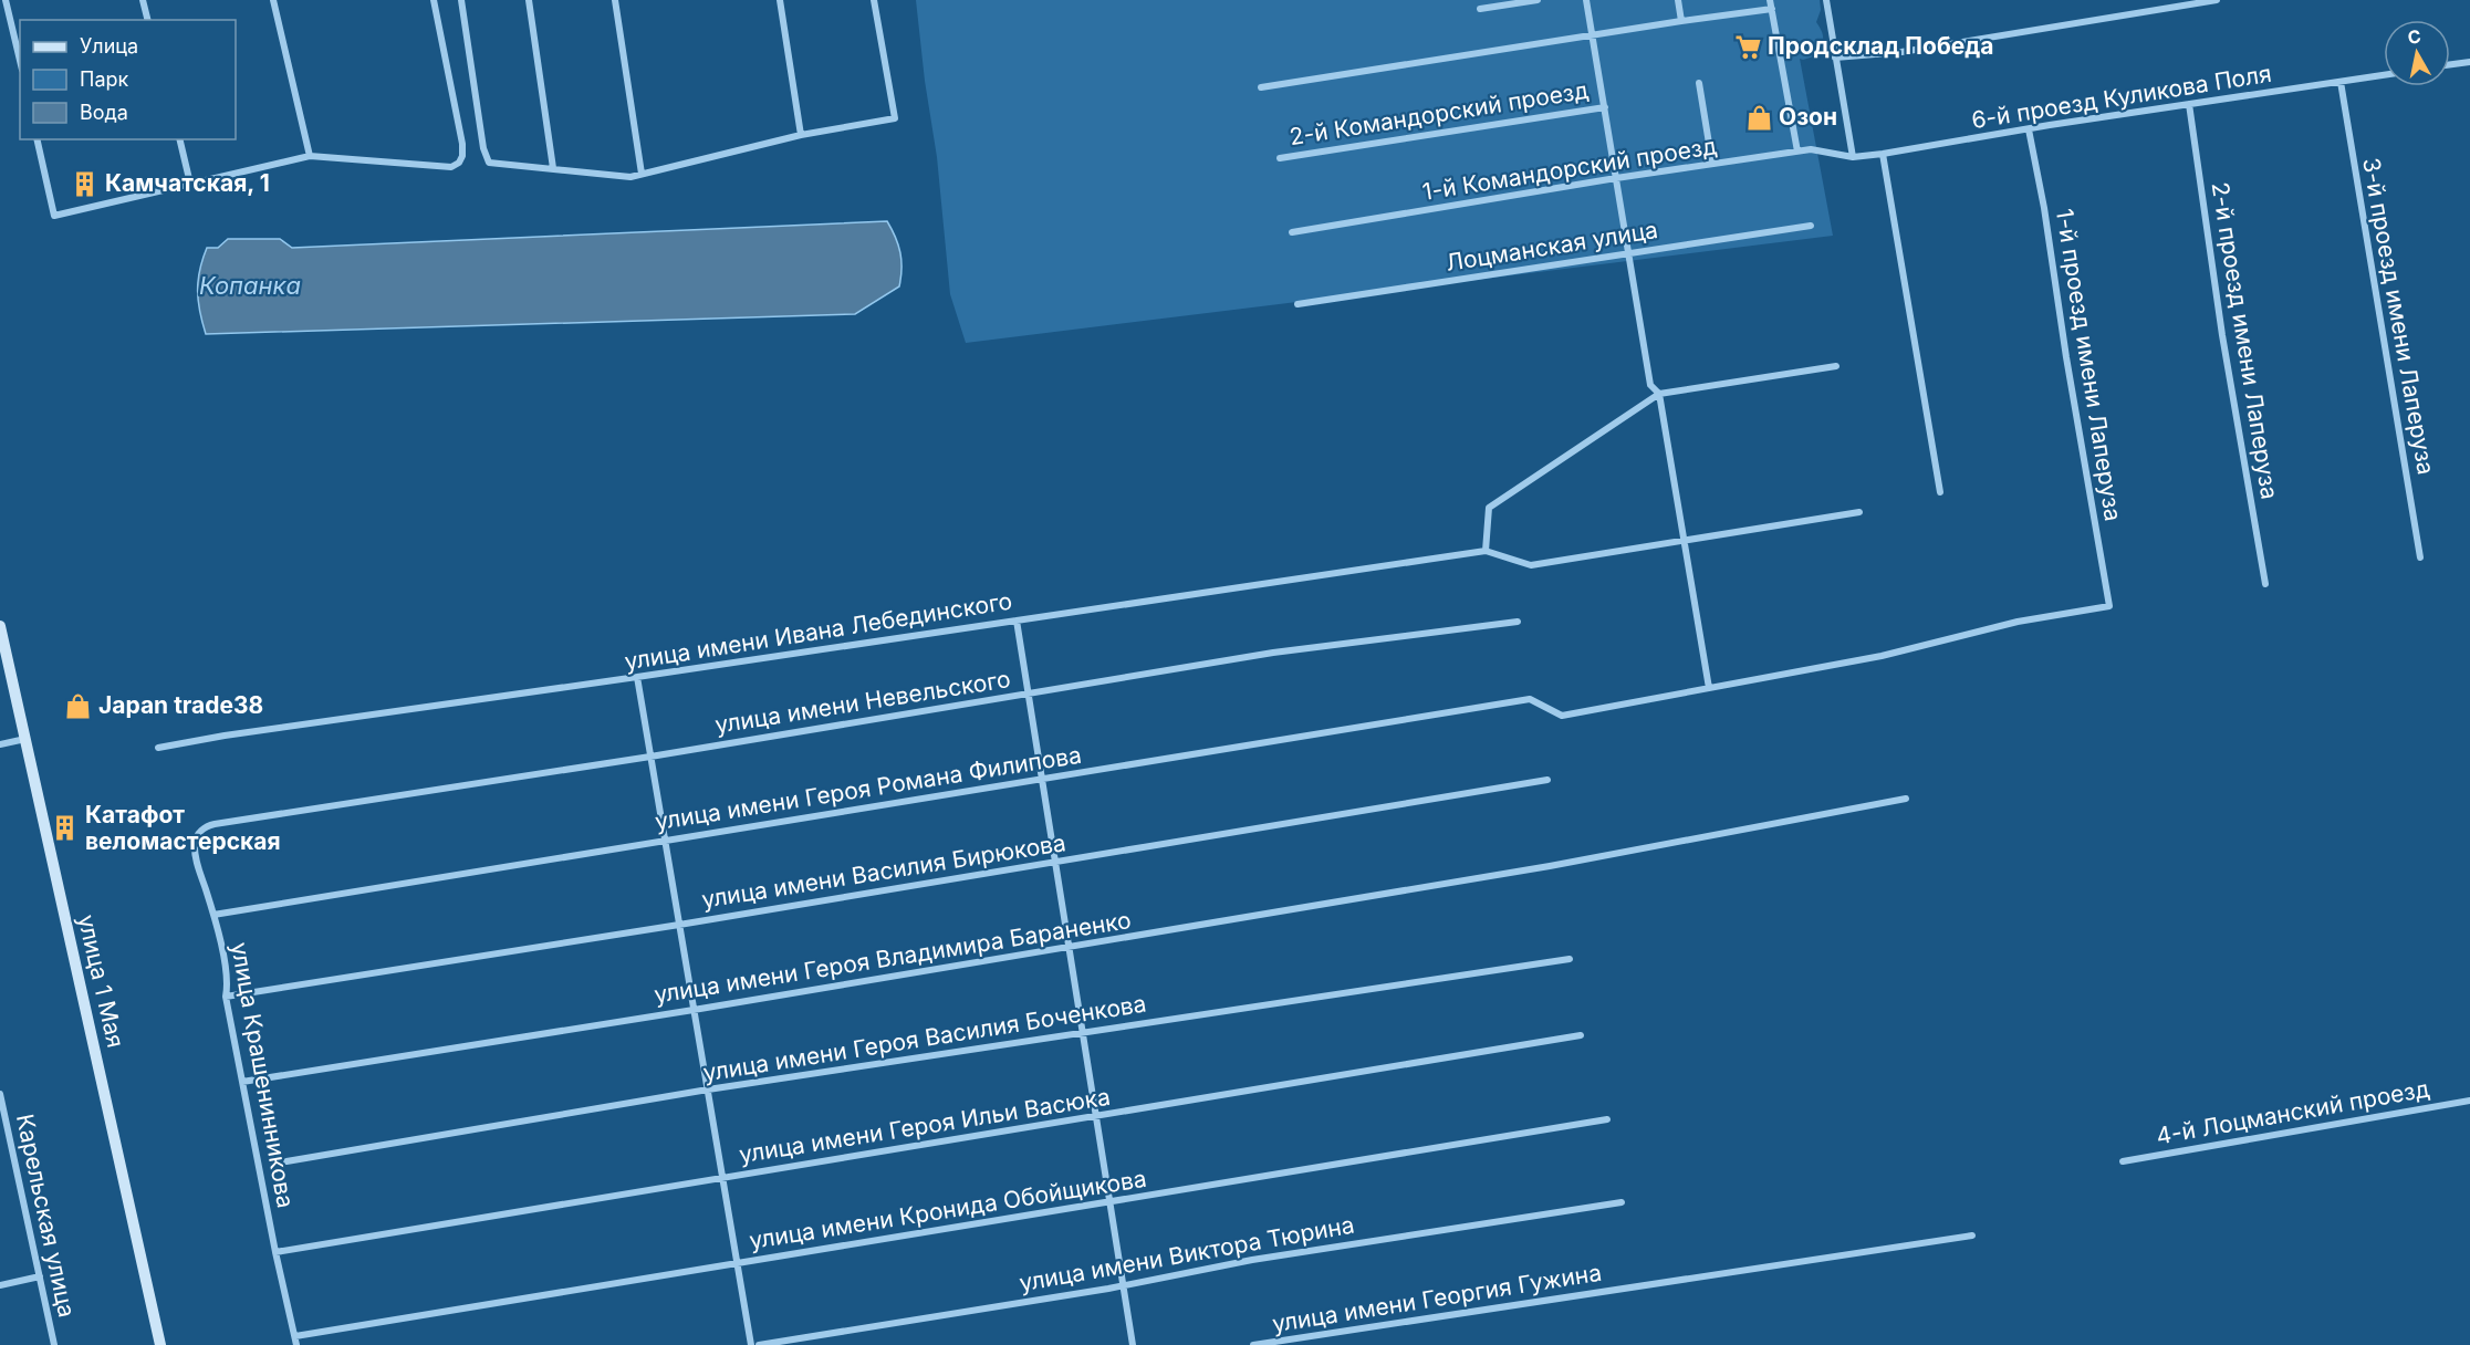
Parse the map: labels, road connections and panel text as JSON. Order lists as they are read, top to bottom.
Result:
{
  "streets": {
    "street": [
      "6-й проезд Куликова Поля",
      "2-й Командорский проезд",
      "1-й Командорский проезд",
      "Лоцманская улица",
      "3-й проезд имени Лаперуза",
      "2-й проезд имени Лаперуза",
      "1-й проезд имени Лаперуза",
      "улица имени Ивана Лебединского",
      "улица имени Невельского",
      "улица имени Героя Романа Филипова",
      "улица имени Василия Бирюкова",
      "улица имени Героя Владимира Бараненко",
      "улица 1 Мая",
      "улица имени Героя Василия Боченкова",
      "улица Крашенинникова",
      "4-й Лоцманский проезд",
      "улица имени Героя Ильи Васюка",
      "улица имени Кронида Обойщикова",
      "Карельская улица",
      "улица имени Виктора Тюрина",
      "улица имени Георгия Гужина"
    ]
  },
  "crossings": [
    ["6-й проезд Куликова Поля", "1-й Командорский проезд"],
    ["6-й проезд Куликова Поля", "3-й проезд имени Лаперуза"],
    ["6-й проезд Куликова Поля", "2-й проезд имени Лаперуза"],
    ["6-й проезд Куликова Поля", "1-й проезд имени Лаперуза"],
    ["1-й проезд имени Лаперуза", "улица имени Героя Романа Филипова"],
    ["улица имени Невельского", "улица Крашенинникова"],
    ["улица имени Героя Романа Филипова", "улица Крашенинникова"],
    ["улица имени Василия Бирюкова", "улица Крашенинникова"],
    ["улица имени Героя Владимира Бараненко", "улица Крашенинникова"],
    ["улица Крашенинникова", "улица имени Героя Ильи Васюка"],
    ["улица Крашенинникова", "улица имени Кронида Обойщикова"]
  ],
  "water": ["Копанка"],
  "places": {
    "supermarket": ["Продсклад Победа"],
    "shop": ["Озон", "Japan trade38"],
    "building": ["Камчатская, 1", "Катафот веломастерская"]
  },
  "legend": ["Улица", "Парк", "Вода"],
  "north": "top"
}
